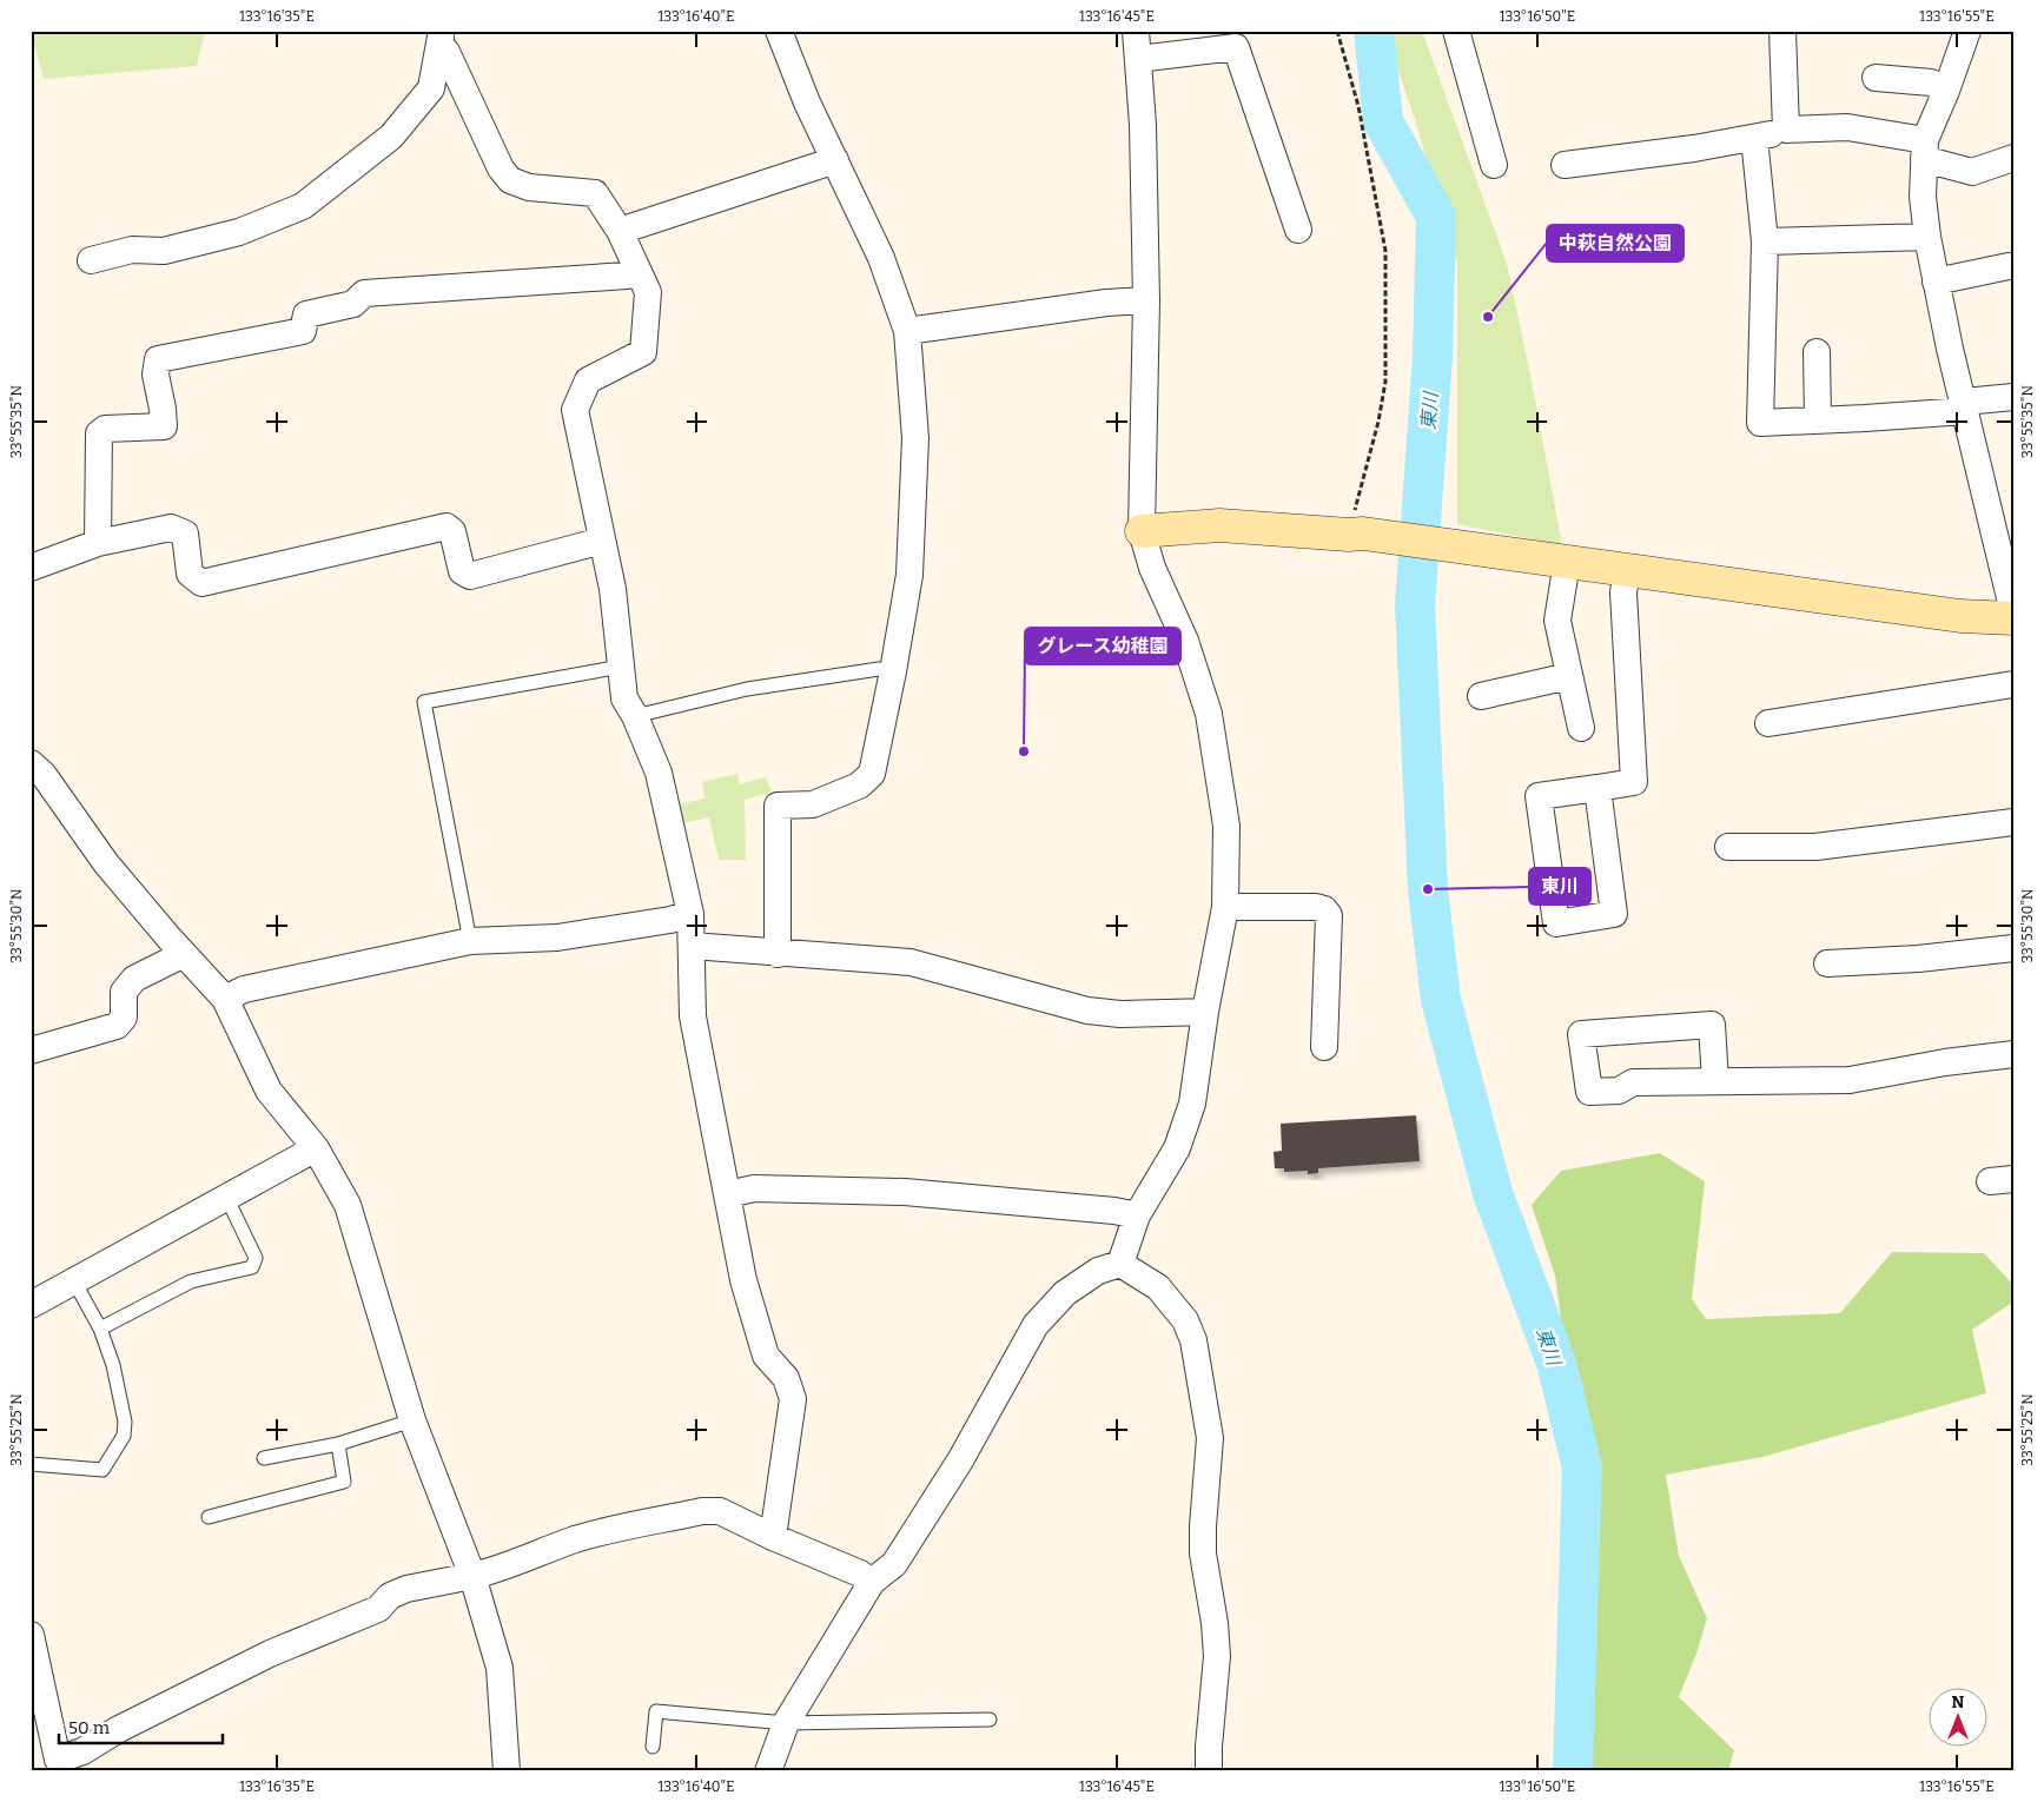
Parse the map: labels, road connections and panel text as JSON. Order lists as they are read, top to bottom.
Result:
{
  "water": ["東川"],
  "places": ["中萩自然公園", "グレース幼稚園", "東川"],
  "scale_bar": "50 m",
  "north": "top",
  "coordinates": [
    "133°16'35\"E",
    "133°16'40\"E",
    "133°16'45\"E",
    "133°16'50\"E",
    "133°16'55\"E",
    "33°55'35\"N",
    "33°55'30\"N",
    "33°55'25\"N"
  ]
}
